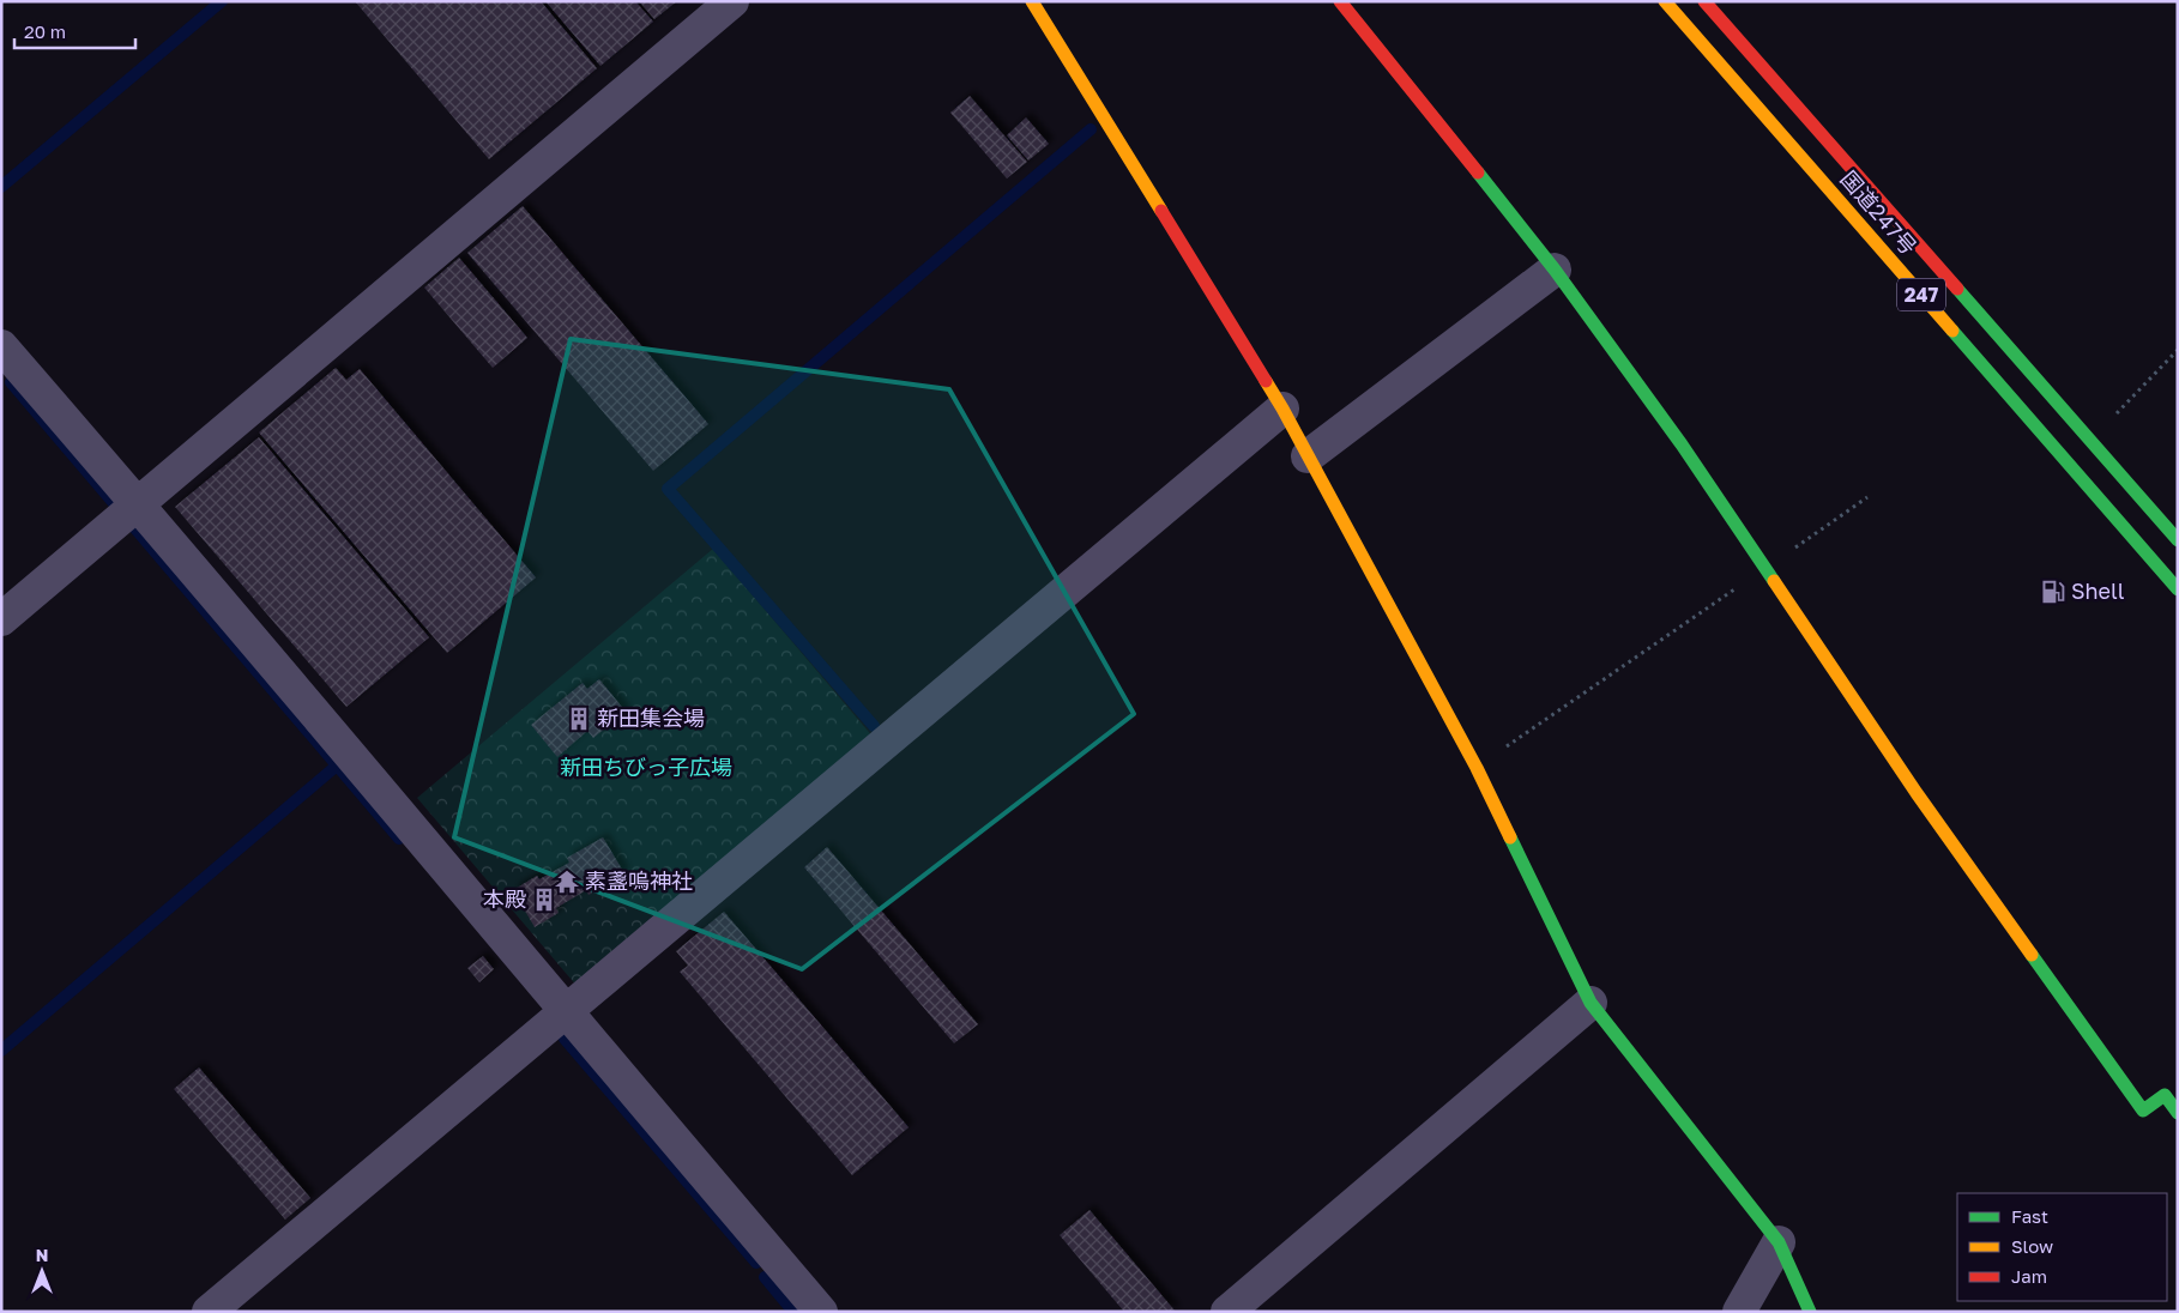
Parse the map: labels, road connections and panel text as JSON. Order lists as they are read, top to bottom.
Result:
{
  "streets": {
    "main road": ["国道247号", "247"]
  },
  "parks": ["新田ちびっ子広場"],
  "places": {
    "fuel station": ["Shell"],
    "building": ["新田集会場", "本殿"],
    "temple": ["素盞嗚神社"]
  },
  "legend": ["Fast", "Slow", "Jam"],
  "scale_bar": "20 m",
  "north": "top"
}
